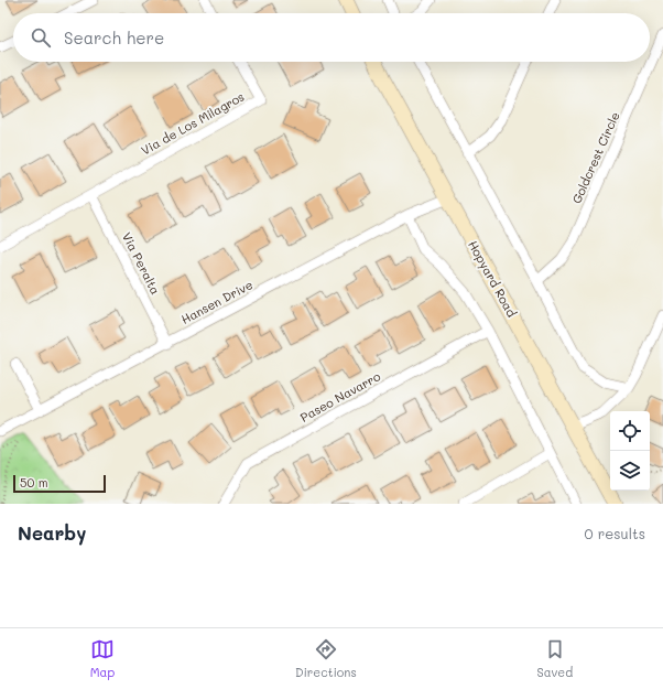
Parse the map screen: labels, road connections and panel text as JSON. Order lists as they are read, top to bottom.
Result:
{
  "streets": {
    "main road": ["Hopyard Road"],
    "street": [
      "Via de Los Milagros",
      "Goldcrest Circle",
      "Via Peralta",
      "Hansen Drive",
      "Paseo Navarro"
    ]
  },
  "crossings": [
    ["Via de Los Milagros", "Via Peralta"],
    ["Via Peralta", "Hansen Drive"],
    ["Hopyard Road", "Hansen Drive"]
  ],
  "scale_bar": "50 m",
  "page": {
    "search": "Search here",
    "scale": "50 m",
    "heading": ["Nearby", "0 results"],
    "nav": ["Map", "Directions", "Saved"]
  }
}
